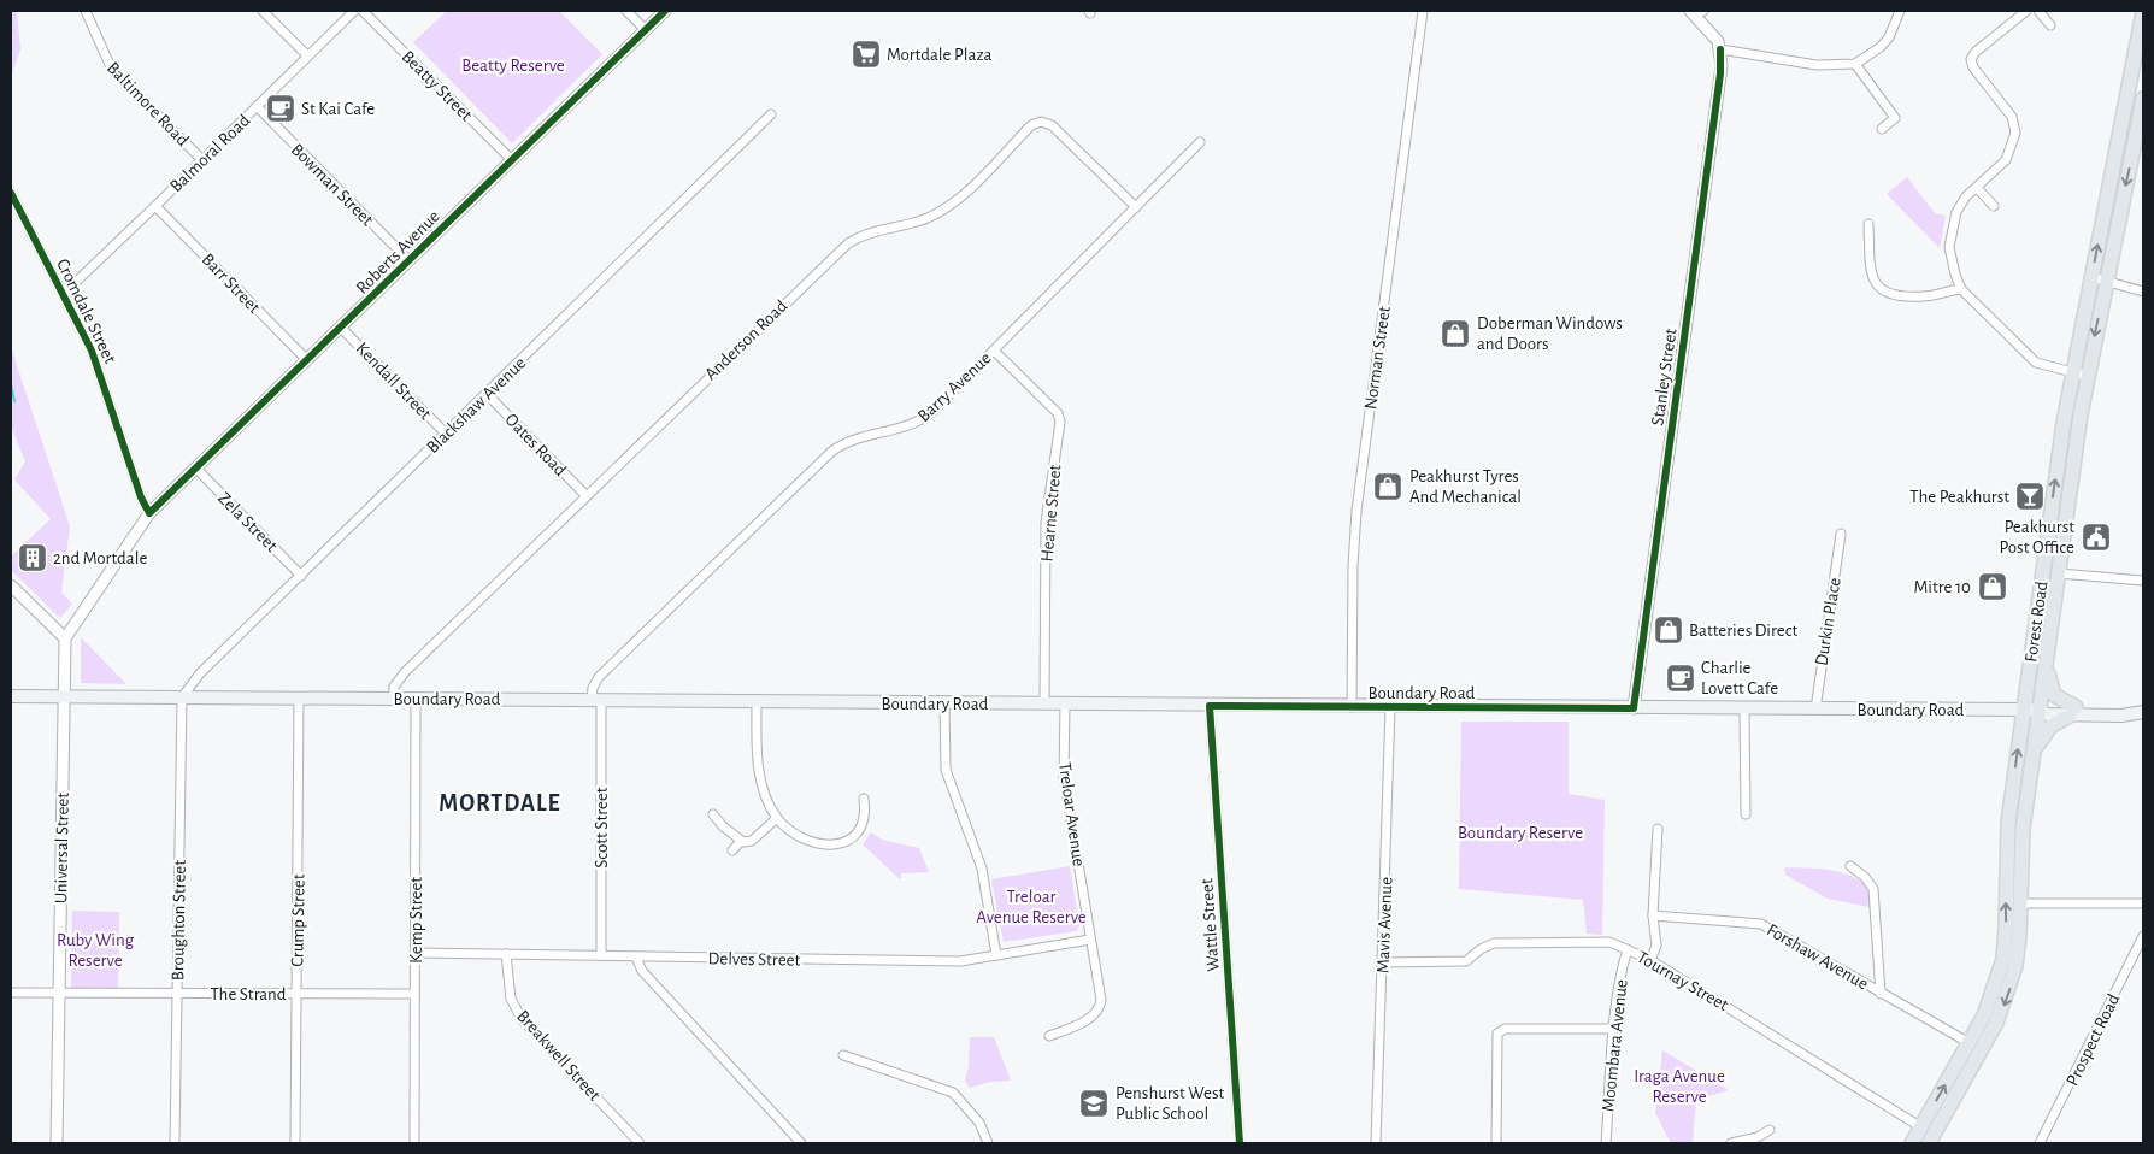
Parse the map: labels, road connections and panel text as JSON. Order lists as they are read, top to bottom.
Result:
{
  "streets": {
    "main road": ["Forest Road", "Boundary Road"],
    "street": [
      "Beatty Street",
      "Baltimore Road",
      "Balmoral Road",
      "Bowman Street",
      "Roberts Avenue",
      "Barr Street",
      "Cromdale Street",
      "Anderson Road",
      "Norman Street",
      "Stanley Street",
      "Kendall Street",
      "Barry Avenue",
      "Blackshaw Avenue",
      "Oates Road",
      "Hearne Street",
      "Zela Street",
      "Durkin Place",
      "Treloar Avenue",
      "Scott Street",
      "Universal Street",
      "Broughton Street",
      "Crump Street",
      "Kemp Street",
      "Wattle Street",
      "Mavis Avenue",
      "Forshaw Avenue",
      "Delves Street",
      "Tournay Street",
      "The Strand",
      "Prospect Road",
      "Moombara Avenue",
      "Breakwell Street"
    ]
  },
  "crossings": [
    ["Beatty Street", "Roberts Avenue"],
    ["Baltimore Road", "Balmoral Road"],
    ["Balmoral Road", "Bowman Street"],
    ["Balmoral Road", "Barr Street"],
    ["Balmoral Road", "Cromdale Street"],
    ["Bowman Street", "Roberts Avenue"],
    ["Roberts Avenue", "Barr Street"],
    ["Roberts Avenue", "Cromdale Street"],
    ["Roberts Avenue", "Kendall Street"],
    ["Roberts Avenue", "Zela Street"],
    ["Anderson Road", "Barry Avenue"],
    ["Anderson Road", "Oates Road"],
    ["Anderson Road", "Boundary Road"],
    ["Norman Street", "Boundary Road"],
    ["Stanley Street", "Boundary Road"],
    ["Kendall Street", "Blackshaw Avenue"],
    ["Barry Avenue", "Hearne Street"],
    ["Barry Avenue", "Boundary Road"],
    ["Barry Avenue", "Scott Street"],
    ["Blackshaw Avenue", "Oates Road"],
    ["Blackshaw Avenue", "Zela Street"],
    ["Blackshaw Avenue", "Boundary Road"],
    ["Blackshaw Avenue", "Broughton Street"],
    ["Hearne Street", "Boundary Road"],
    ["Durkin Place", "Boundary Road"],
    ["Forest Road", "Boundary Road"],
    ["Forest Road", "Forshaw Avenue"],
    ["Forest Road", "Tournay Street"],
    ["Boundary Road", "Treloar Avenue"],
    ["Boundary Road", "Scott Street"],
    ["Boundary Road", "Universal Street"],
    ["Boundary Road", "Broughton Street"],
    ["Boundary Road", "Crump Street"],
    ["Boundary Road", "Kemp Street"],
    ["Boundary Road", "Wattle Street"],
    ["Boundary Road", "Mavis Avenue"],
    ["Treloar Avenue", "Delves Street"],
    ["Scott Street", "Delves Street"],
    ["Universal Street", "The Strand"],
    ["Broughton Street", "The Strand"],
    ["Crump Street", "The Strand"],
    ["Kemp Street", "Delves Street"],
    ["Kemp Street", "The Strand"],
    ["Mavis Avenue", "Tournay Street"],
    ["Delves Street", "Breakwell Street"],
    ["Tournay Street", "Moombara Avenue"]
  ],
  "districts": ["MORTDALE"],
  "parks": [
    "Beatty Reserve",
    "Boundary Reserve",
    "Treloar Avenue Reserve",
    "Ruby Wing Reserve",
    "Iraga Avenue Reserve"
  ],
  "places": {
    "supermarket": ["Mortdale Plaza"],
    "cafe": ["St Kai Cafe", "Charlie Lovett Cafe"],
    "shop": [
      "Doberman Windows and Doors",
      "Peakhurst Tyres And Mechanical",
      "Mitre 10",
      "Batteries Direct"
    ],
    "bar": ["The Peakhurst"],
    "public building": ["Peakhurst Post Office"],
    "building": ["2nd Mortdale"],
    "school or university": ["Penshurst West Public School"]
  }
}
